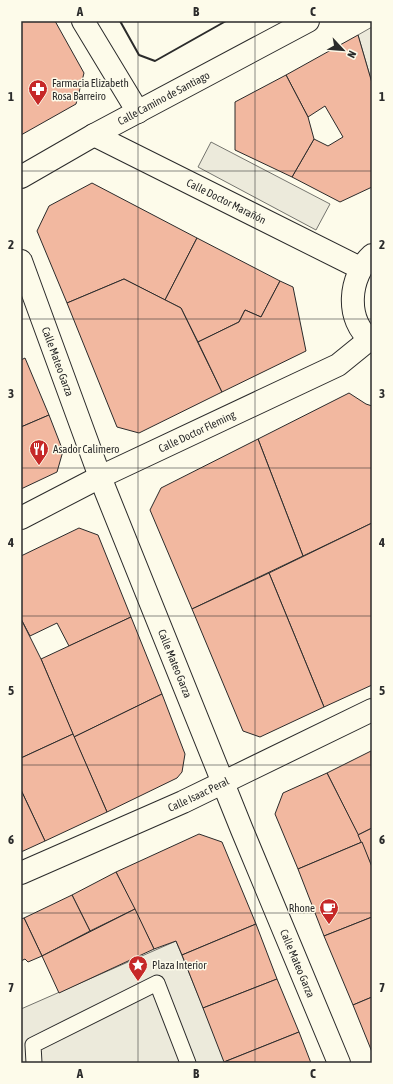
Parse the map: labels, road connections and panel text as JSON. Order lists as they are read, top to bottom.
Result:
{
  "streets": {
    "street": [
      "Calle Camino de Santiago",
      "Calle Doctor Marañón",
      "Calle Mateo Garza",
      "Calle Doctor Fleming",
      "Calle Isaac Peral"
    ]
  },
  "crossings": [
    ["Calle Camino de Santiago", "Calle Doctor Marañón"],
    ["Calle Mateo Garza", "Calle Doctor Fleming"],
    ["Calle Mateo Garza", "Calle Isaac Peral"]
  ],
  "places": {
    "pharmacy": ["Farmacia Elizabeth Rosa Barreiro"],
    "restaurant": ["Asador Calimero"],
    "cafe": ["Rhone"],
    "place": ["Plaza Interior"]
  },
  "north": "bottom right",
  "grid": {
    "columns": ["A", "B", "C"],
    "rows": [
      "1",
      "2",
      "3",
      "4",
      "5",
      "6",
      "7"
    ]
  }
}
